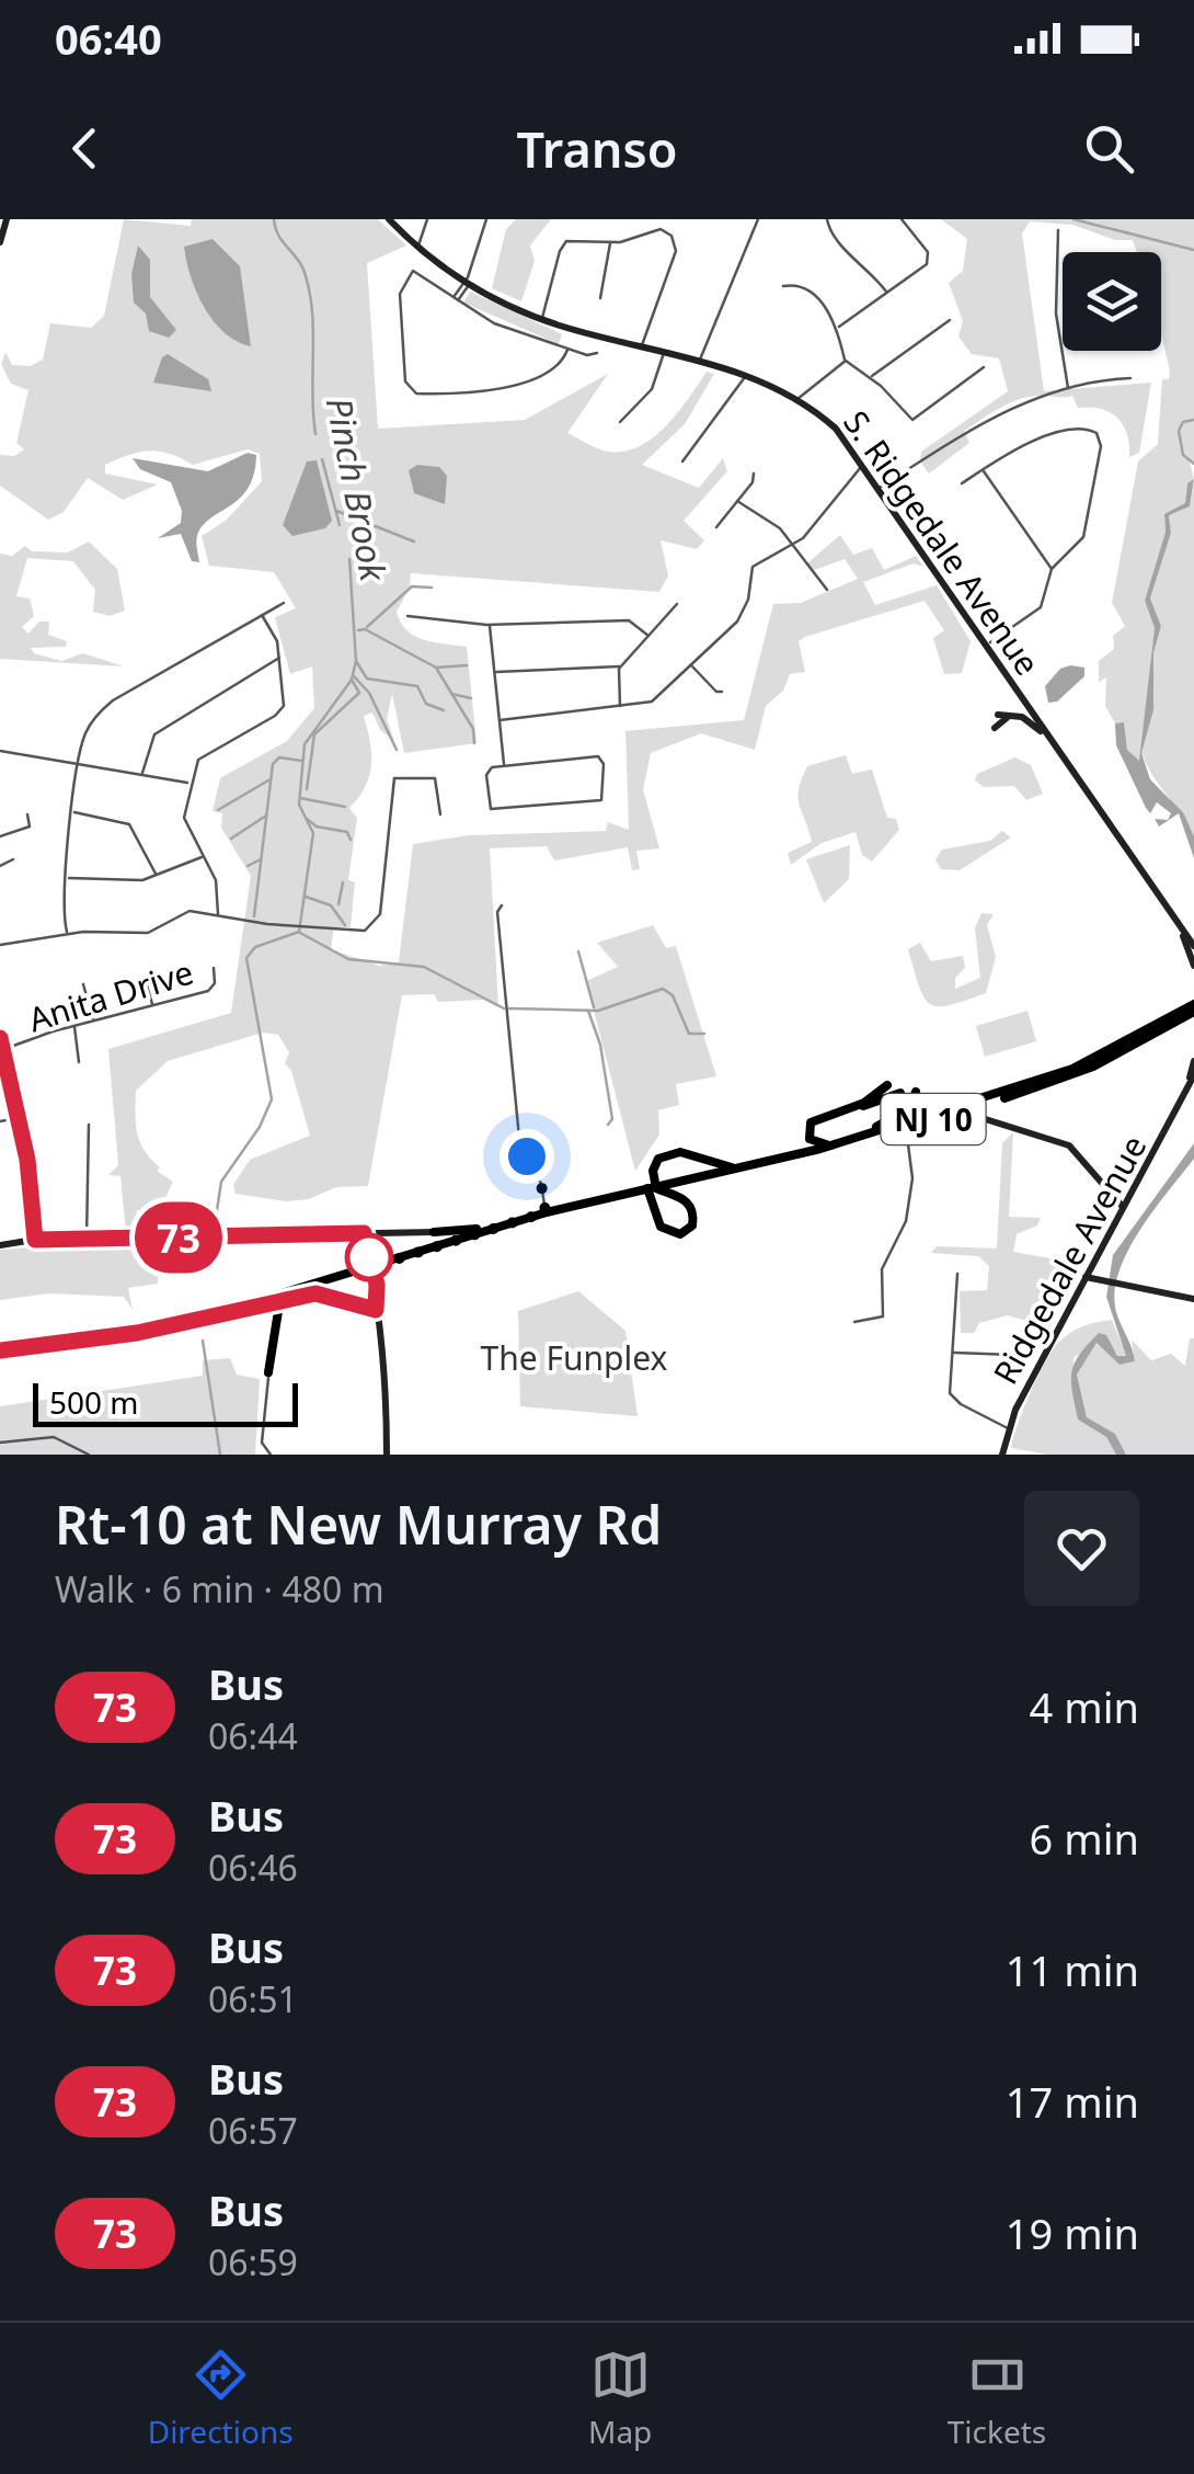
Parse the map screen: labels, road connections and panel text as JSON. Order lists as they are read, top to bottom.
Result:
{
  "streets": {
    "main road": ["S. Ridgedale Avenue", "NJ 10", "Ridgedale Avenue"],
    "street": ["Anita Drive"]
  },
  "water": ["Pinch Brook"],
  "parks": ["The Funplex"],
  "lines": ["bus line 73"],
  "scale_bar": "500 m",
  "page": {
    "status": "06:40",
    "header": "Transo",
    "on_map": "73",
    "scale": "500 m",
    "heading": ["Rt-10 at New Murray Rd", "Walk · 6 min · 480 m"],
    "list": [
      {
        "mark": "73",
        "name": "Bus",
        "note": "06:44",
        "value": "4 min"
      },
      {
        "mark": "73",
        "name": "Bus",
        "note": "06:46",
        "value": "6 min"
      },
      {
        "mark": "73",
        "name": "Bus",
        "note": "06:51",
        "value": "11 min"
      },
      {
        "mark": "73",
        "name": "Bus",
        "note": "06:57",
        "value": "17 min"
      },
      {
        "mark": "73",
        "name": "Bus",
        "note": "06:59",
        "value": "19 min"
      }
    ],
    "tabs": ["Directions", "Map", "Tickets"]
  }
}
